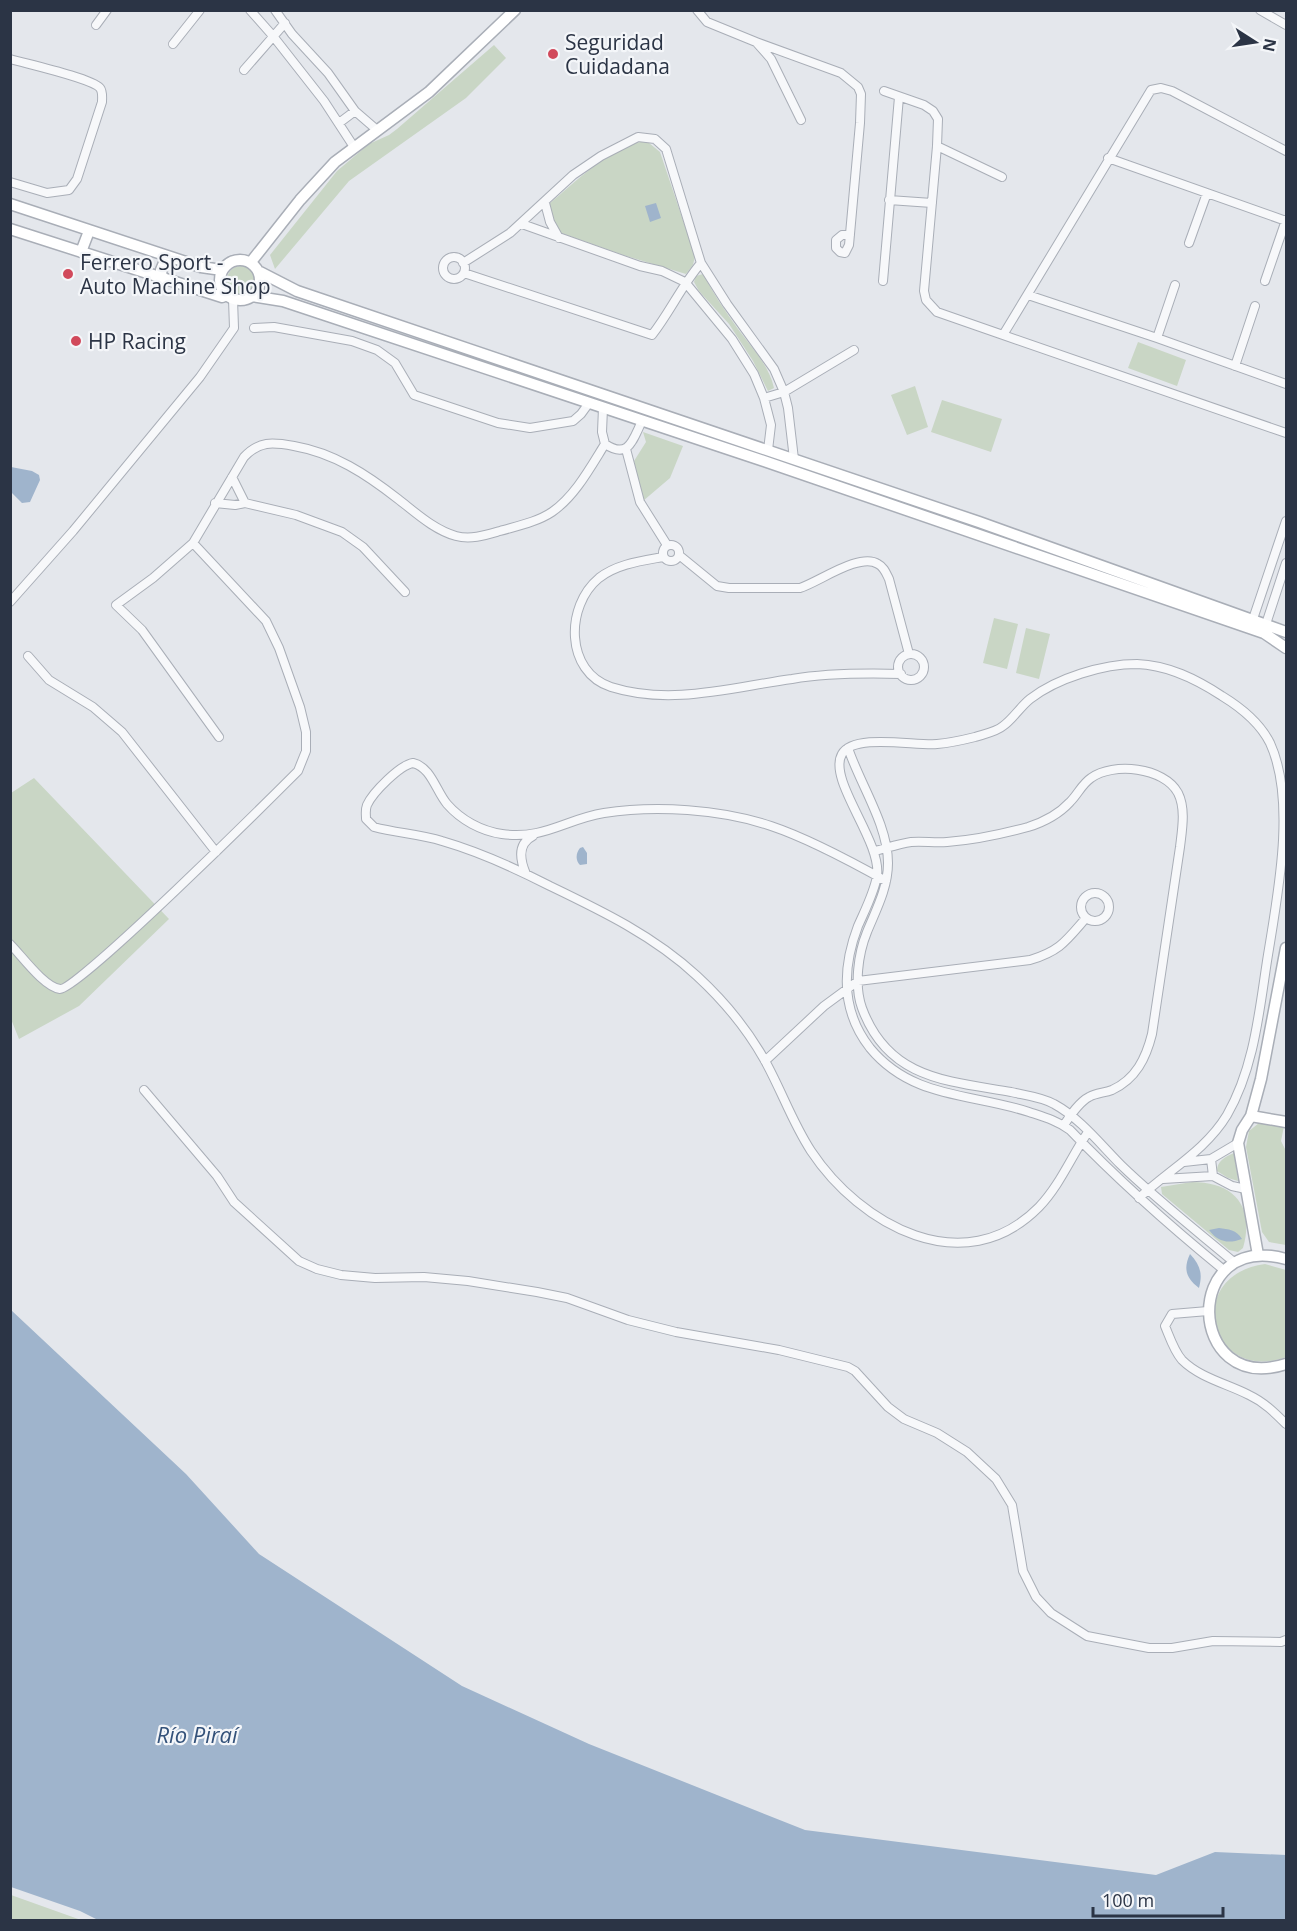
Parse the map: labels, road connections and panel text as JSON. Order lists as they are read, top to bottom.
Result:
{
  "water": ["Río Piraí"],
  "places": ["Seguridad Cuidadana", "Ferrero Sport - Auto Machine Shop", "HP Racing"],
  "scale_bar": "100 m",
  "north": "right"
}
